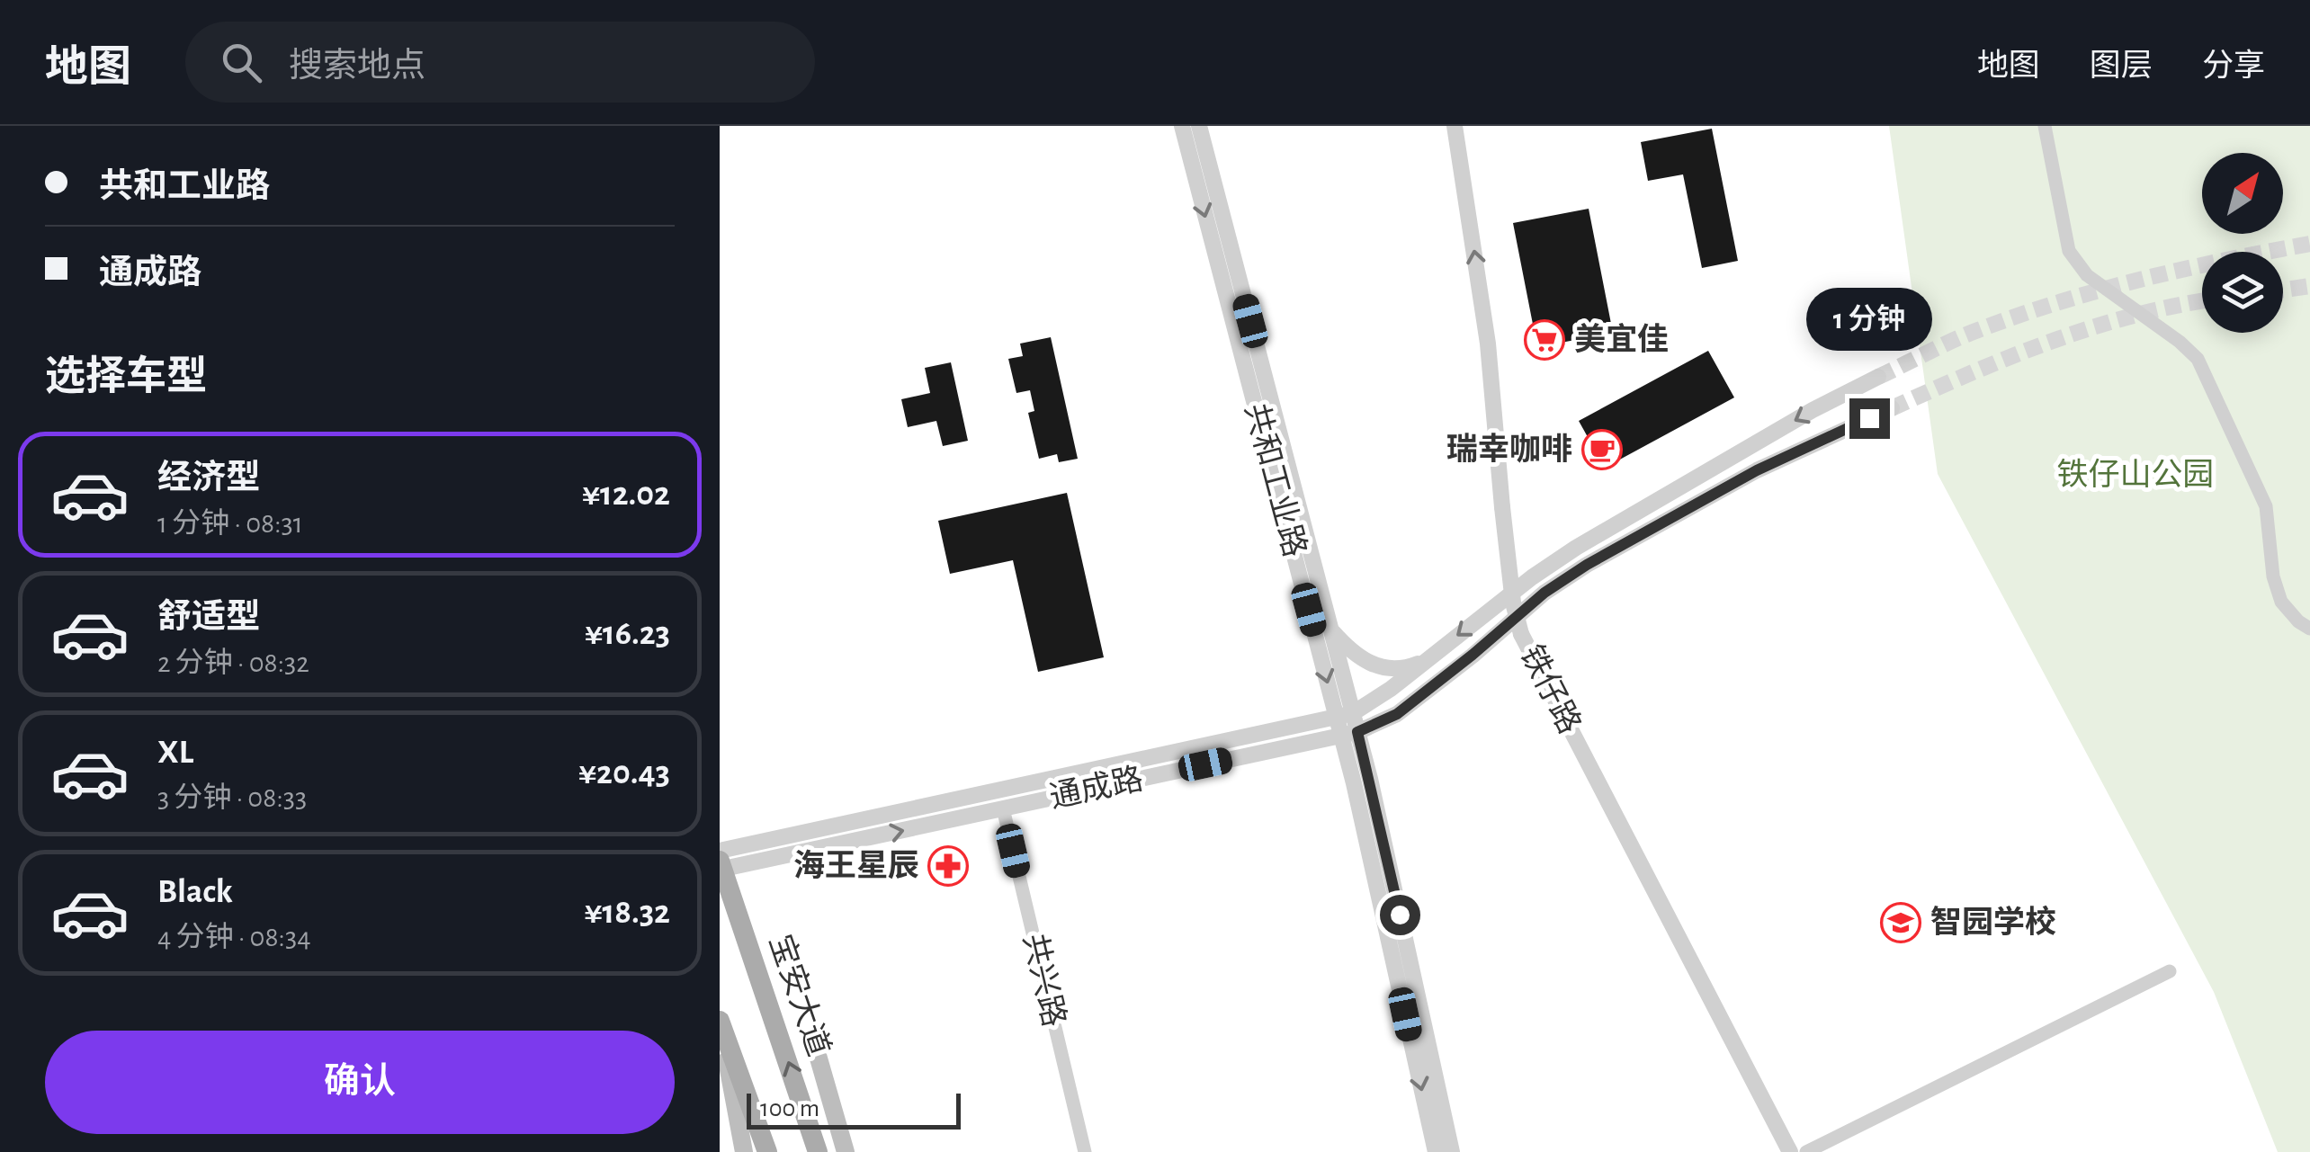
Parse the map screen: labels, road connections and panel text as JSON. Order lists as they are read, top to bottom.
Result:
{
  "streets": {
    "main road": ["宝安大道"],
    "street": [
      "共和工业路",
      "铁仔路",
      "通成路",
      "共兴路"
    ]
  },
  "crossings": [
    ["共和工业路", "通成路"],
    ["通成路", "共兴路"],
    ["通成路", "宝安大道"]
  ],
  "one_way": ["铁仔路"],
  "parks": ["铁仔山公园"],
  "places": {
    "supermarket": ["美宜佳"],
    "cafe": ["瑞幸咖啡"],
    "pharmacy": ["海王星辰"],
    "school or university": ["智园学校"]
  },
  "scale_bar": "100 m",
  "north": "top right",
  "page": {
    "header": "地图",
    "search": "搜索地点",
    "nav": ["地图", "图层", "分享"],
    "banner": ["共和工业路", "通成路"],
    "bubble": "1 分钟",
    "heading": "选择车型",
    "list": [
      {
        "name": "经济型",
        "note": "1 分钟 · 08:31",
        "value": "¥12.02"
      },
      {
        "name": "舒适型",
        "note": "2 分钟 · 08:32",
        "value": "¥16.23"
      },
      {
        "name": "XL",
        "note": "3 分钟 · 08:33",
        "value": "¥20.43"
      },
      {
        "name": "Black",
        "note": "4 分钟 · 08:34",
        "value": "¥18.32"
      }
    ],
    "buttons": "确认",
    "scale": "100 m"
  }
}
